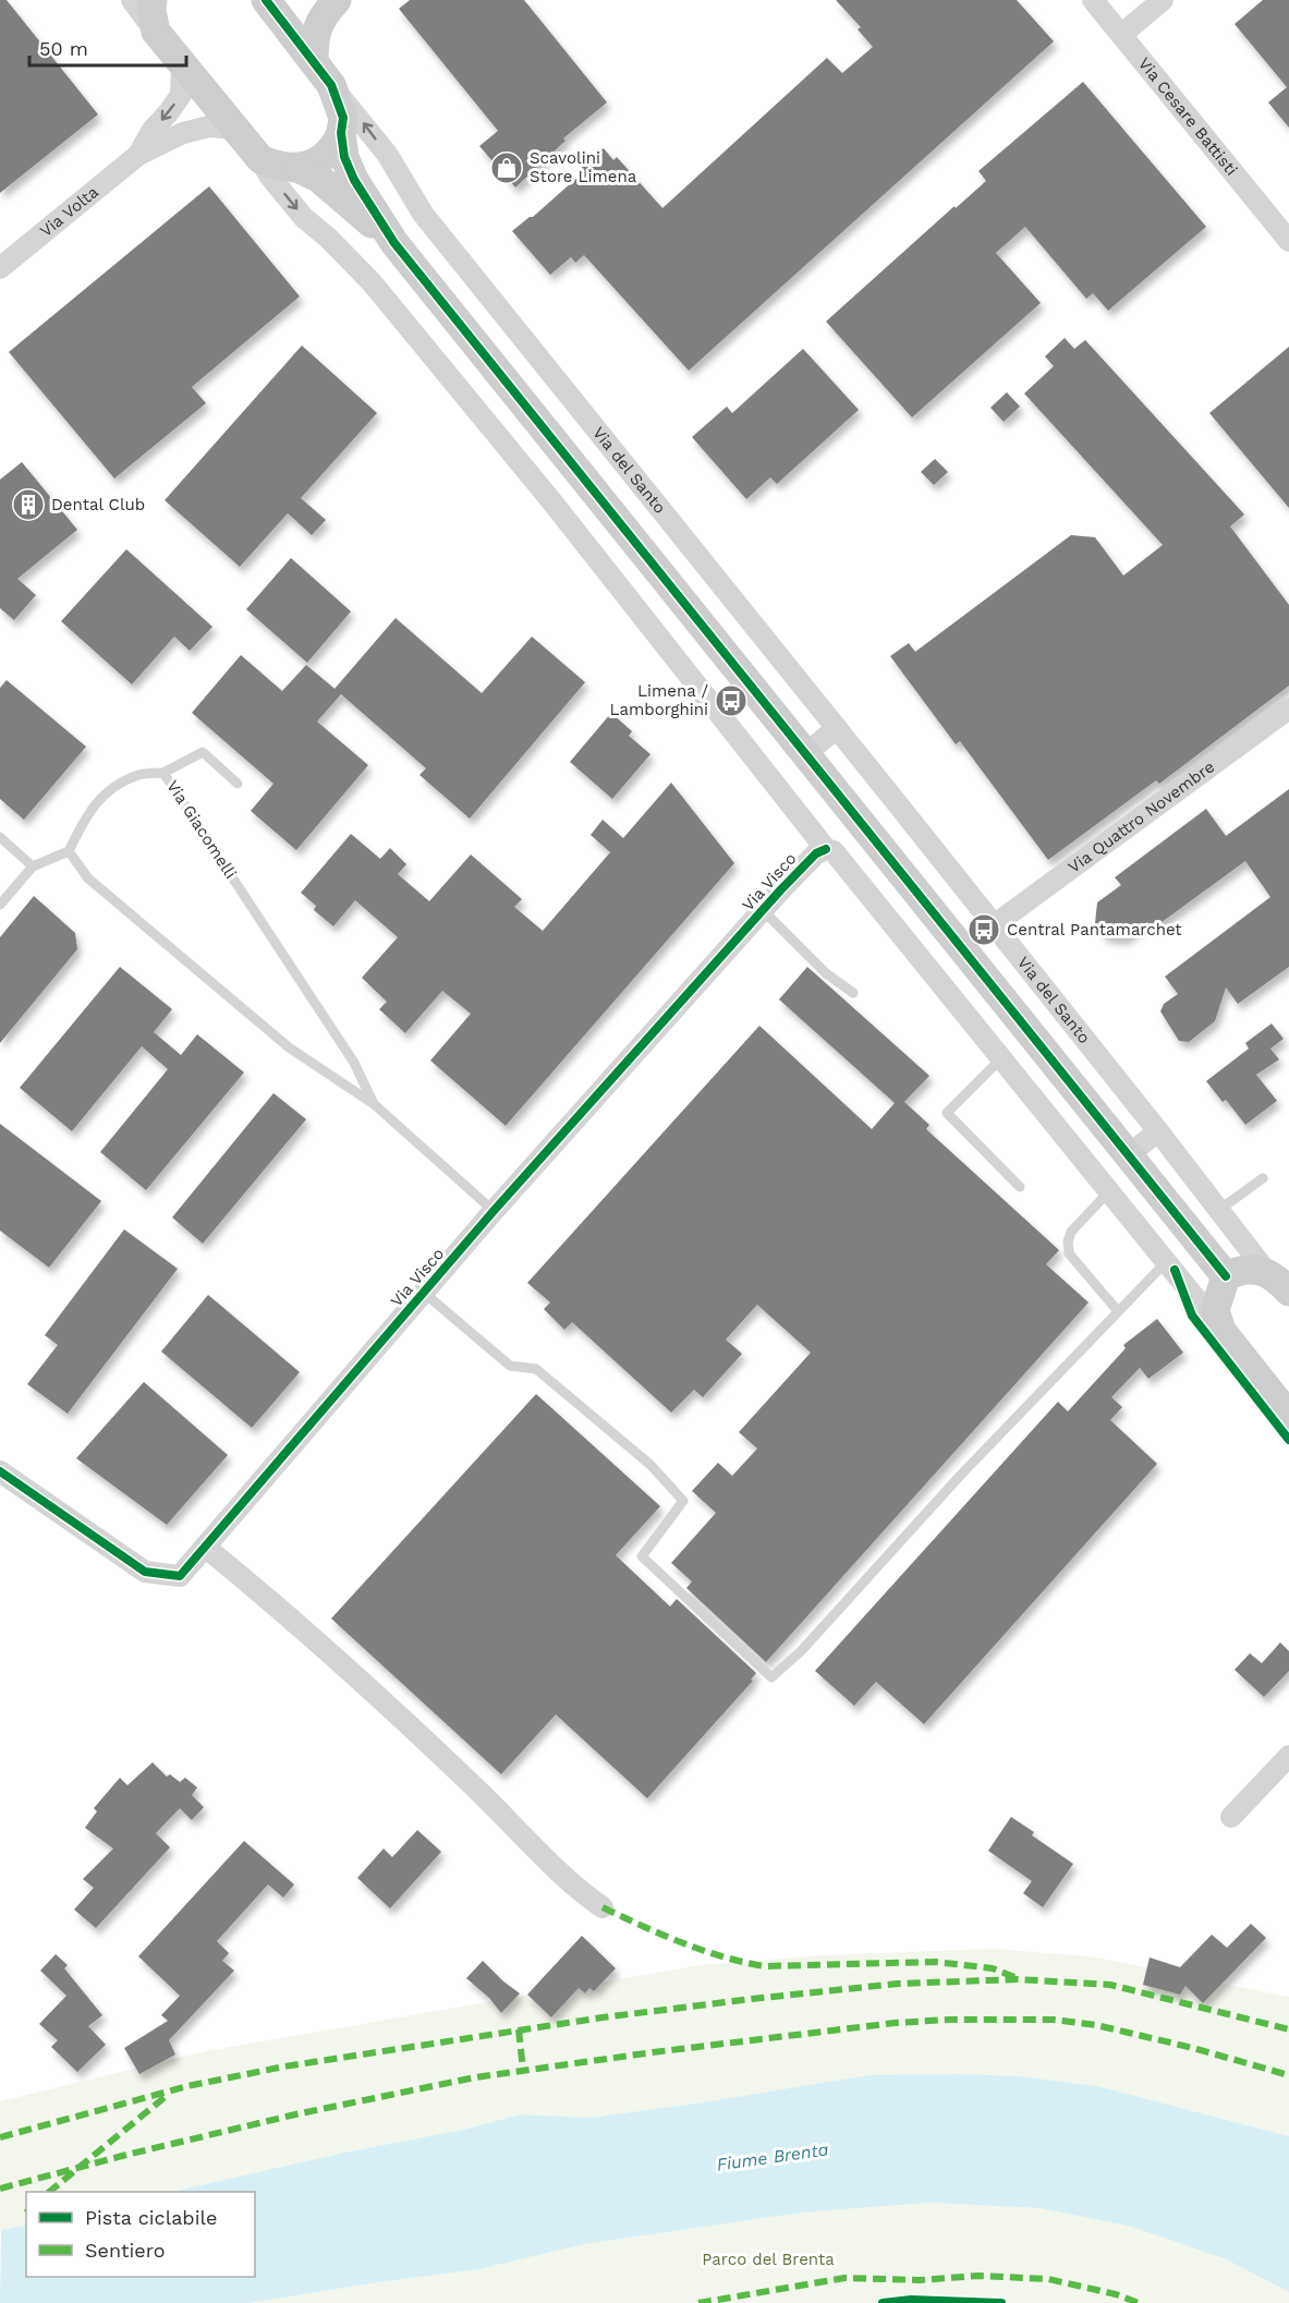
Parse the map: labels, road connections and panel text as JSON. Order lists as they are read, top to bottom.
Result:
{
  "streets": {
    "street": [
      "Via Cesare Battisti",
      "Via Volta",
      "Via del Santo",
      "Via Quattro Novembre",
      "Via Visco"
    ],
    "lane": ["Via Giacomelli"]
  },
  "crossings": [
    ["Via del Santo", "Via Quattro Novembre"],
    ["Via Giacomelli", "Via Visco"]
  ],
  "water": ["Fiume Brenta"],
  "parks": ["Parco del Brenta"],
  "places": {
    "shop": ["Scavolini Store Limena"],
    "building": ["Dental Club"],
    "bus stop": ["Limena / Lamborghini", "Central Pantamarchet"]
  },
  "legend": ["Pista ciclabile", "Sentiero"],
  "scale_bar": "50 m"
}
